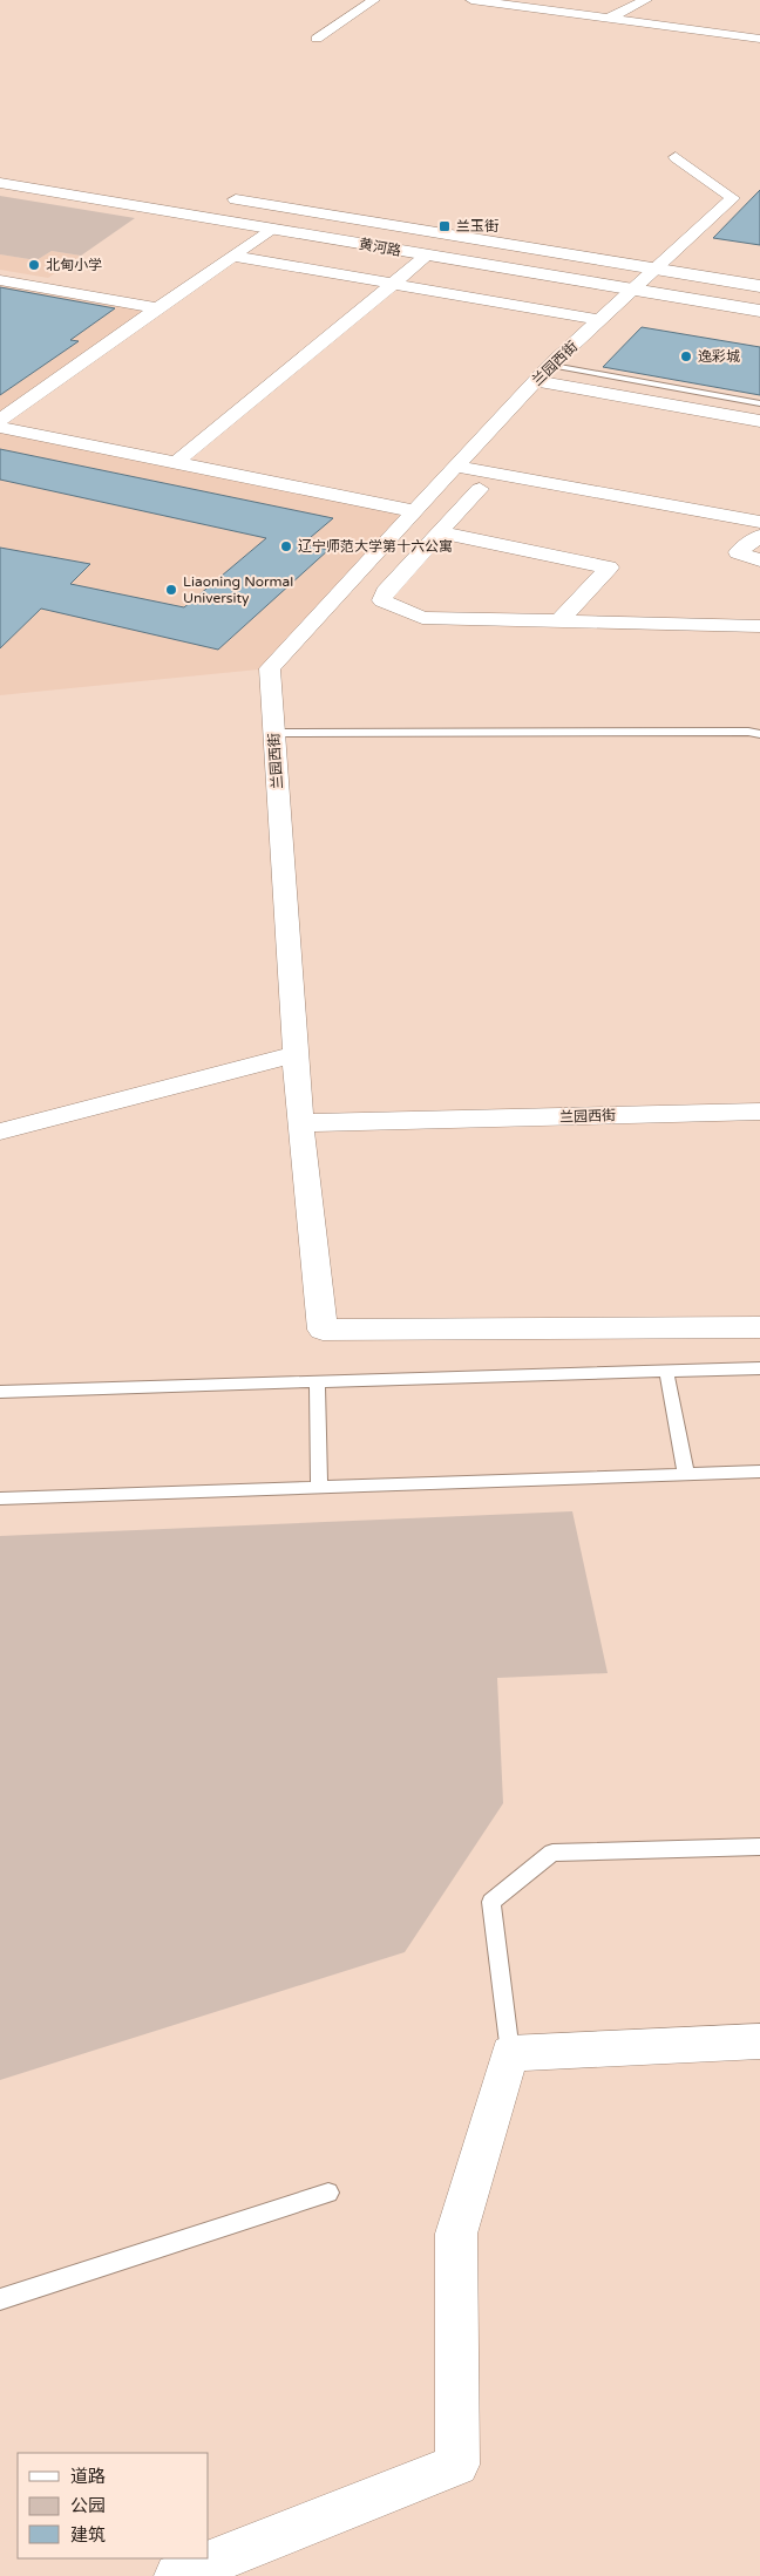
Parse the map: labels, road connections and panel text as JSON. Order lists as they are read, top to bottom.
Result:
{
  "streets": {
    "main road": ["黄河路"],
    "street": ["兰园西街"]
  },
  "crossings": [
    ["黄河路", "兰园西街"]
  ],
  "places": {
    "transit": ["兰玉街"],
    "other": [
      "北甸小学",
      "逸彩城",
      "辽宁师范大学第十六公寓",
      "Liaoning Normal University"
    ]
  },
  "legend": ["道路", "公园", "建筑"]
}
